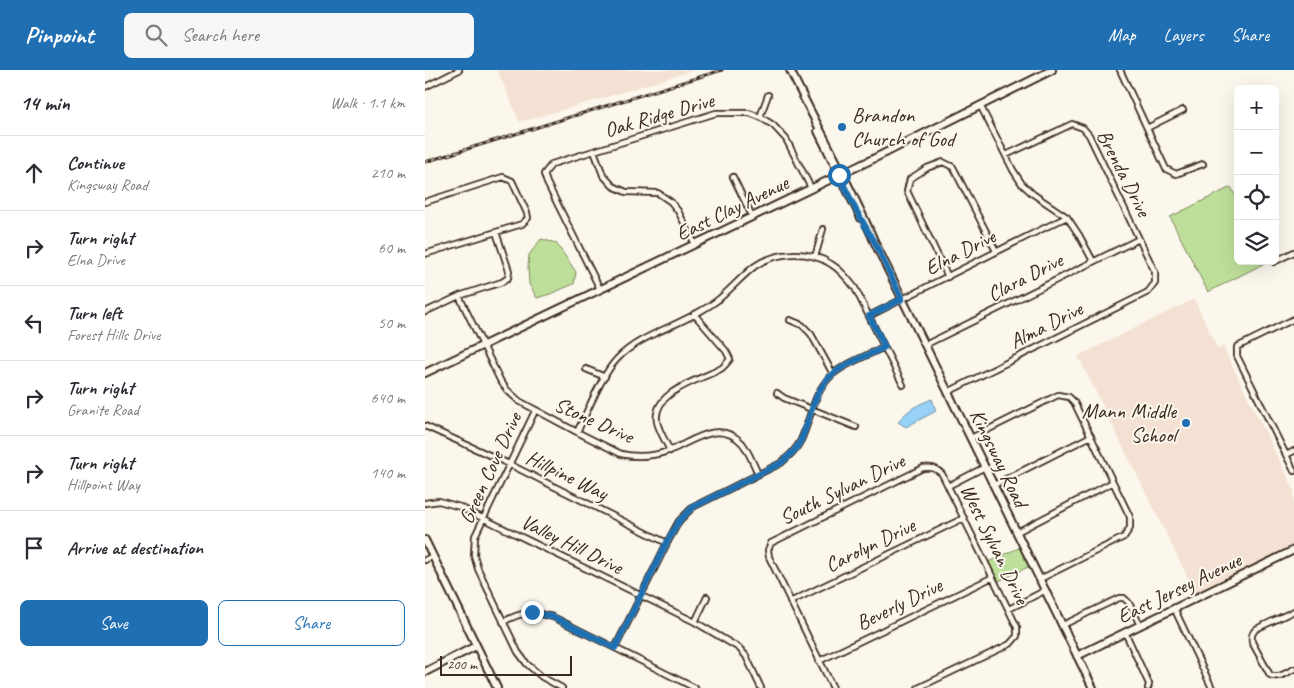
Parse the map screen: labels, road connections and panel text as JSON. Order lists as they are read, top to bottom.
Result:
{
  "streets": {
    "street": [
      "Oak Ridge Drive",
      "Brenda Drive",
      "East Clay Avenue",
      "Elna Drive",
      "Clara Drive",
      "Alma Drive",
      "Stone Drive",
      "Kingsway Road",
      "Green Cove Drive",
      "Hillpine Way",
      "South Sylvan Drive",
      "Valley Hill Drive",
      "West Sylvan Drive",
      "Carolyn Drive",
      "East Jersey Avenue",
      "Beverly Drive"
    ]
  },
  "crossings": [
    ["Oak Ridge Drive", "East Clay Avenue"],
    ["Brenda Drive", "Clara Drive"],
    ["Brenda Drive", "Alma Drive"],
    ["East Clay Avenue", "Stone Drive"],
    ["East Clay Avenue", "Kingsway Road"],
    ["Elna Drive", "Kingsway Road"],
    ["Clara Drive", "Kingsway Road"],
    ["Alma Drive", "Kingsway Road"],
    ["Stone Drive", "Green Cove Drive"],
    ["Kingsway Road", "East Jersey Avenue"],
    ["Green Cove Drive", "Hillpine Way"],
    ["Green Cove Drive", "Valley Hill Drive"],
    ["South Sylvan Drive", "West Sylvan Drive"],
    ["South Sylvan Drive", "Carolyn Drive"],
    ["West Sylvan Drive", "Carolyn Drive"],
    ["West Sylvan Drive", "Beverly Drive"]
  ],
  "places": ["Brandon Church of God", "Mann Middle School"],
  "scale_bar": "200 m",
  "page": {
    "header": "Pinpoint",
    "search": "Search here",
    "nav": ["Map", "Layers", "Share"],
    "heading": ["14 min", "Walk · 1.1 km"],
    "map_buttons": ["+", "−"],
    "list": [
      ["Continue", "Kingsway Road", "210 m"],
      ["Turn right", "Elna Drive", "60 m"],
      ["Turn left", "Forest Hills Drive", "50 m"],
      ["Turn right", "Granite Road", "640 m"],
      ["Turn right", "Hillpoint Way", "140 m"],
      "Arrive at destination"
    ],
    "buttons": ["Save", "Share"],
    "scale": "200 m"
  }
}
